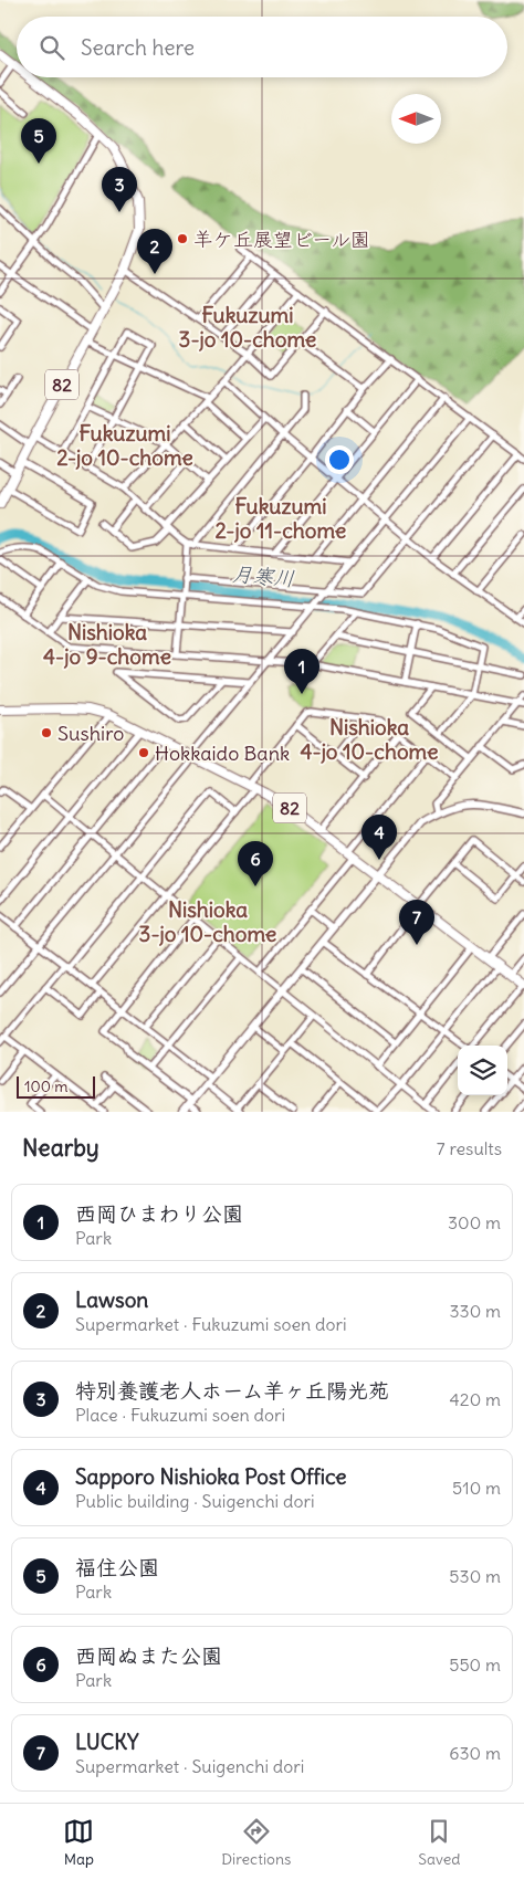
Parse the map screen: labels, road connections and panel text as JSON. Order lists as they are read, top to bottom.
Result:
{
  "streets": {
    "main road": ["82"]
  },
  "districts": [
    "Fukuzumi 3-jo 10-chome",
    "Fukuzumi 2-jo 10-chome",
    "Fukuzumi 2-jo 11-chome",
    "Nishioka 4-jo 9-chome",
    "Nishioka 4-jo 10-chome",
    "Nishioka 3-jo 10-chome"
  ],
  "water": ["月寒川"],
  "places": ["羊ケ丘展望ビール園", "Sushiro", "Hokkaido Bank"],
  "scale_bar": "100 m",
  "north": "left",
  "page": {
    "search": "Search here",
    "pins": [
      "5",
      "3",
      "2",
      "1",
      "4",
      "6",
      "7"
    ],
    "scale": "100 m",
    "heading": ["Nearby", "7 results"],
    "list": [
      {
        "mark": "1",
        "name": "西岡ひまわり公園",
        "note": "Park",
        "value": "300 m"
      },
      {
        "mark": "2",
        "name": "Lawson",
        "note": "Supermarket · Fukuzumi soen dori",
        "value": "330 m"
      },
      {
        "mark": "3",
        "name": "特別養護老人ホーム羊ヶ丘陽光苑",
        "note": "Place · Fukuzumi soen dori",
        "value": "420 m"
      },
      {
        "mark": "4",
        "name": "Sapporo Nishioka Post Office",
        "note": "Public building · Suigenchi dori",
        "value": "510 m"
      },
      {
        "mark": "5",
        "name": "福住公園",
        "note": "Park",
        "value": "530 m"
      },
      {
        "mark": "6",
        "name": "西岡ぬまた公園",
        "note": "Park",
        "value": "550 m"
      },
      {
        "mark": "7",
        "name": "LUCKY",
        "note": "Supermarket · Suigenchi dori",
        "value": "630 m"
      }
    ],
    "nav": ["Map", "Directions", "Saved"]
  }
}
